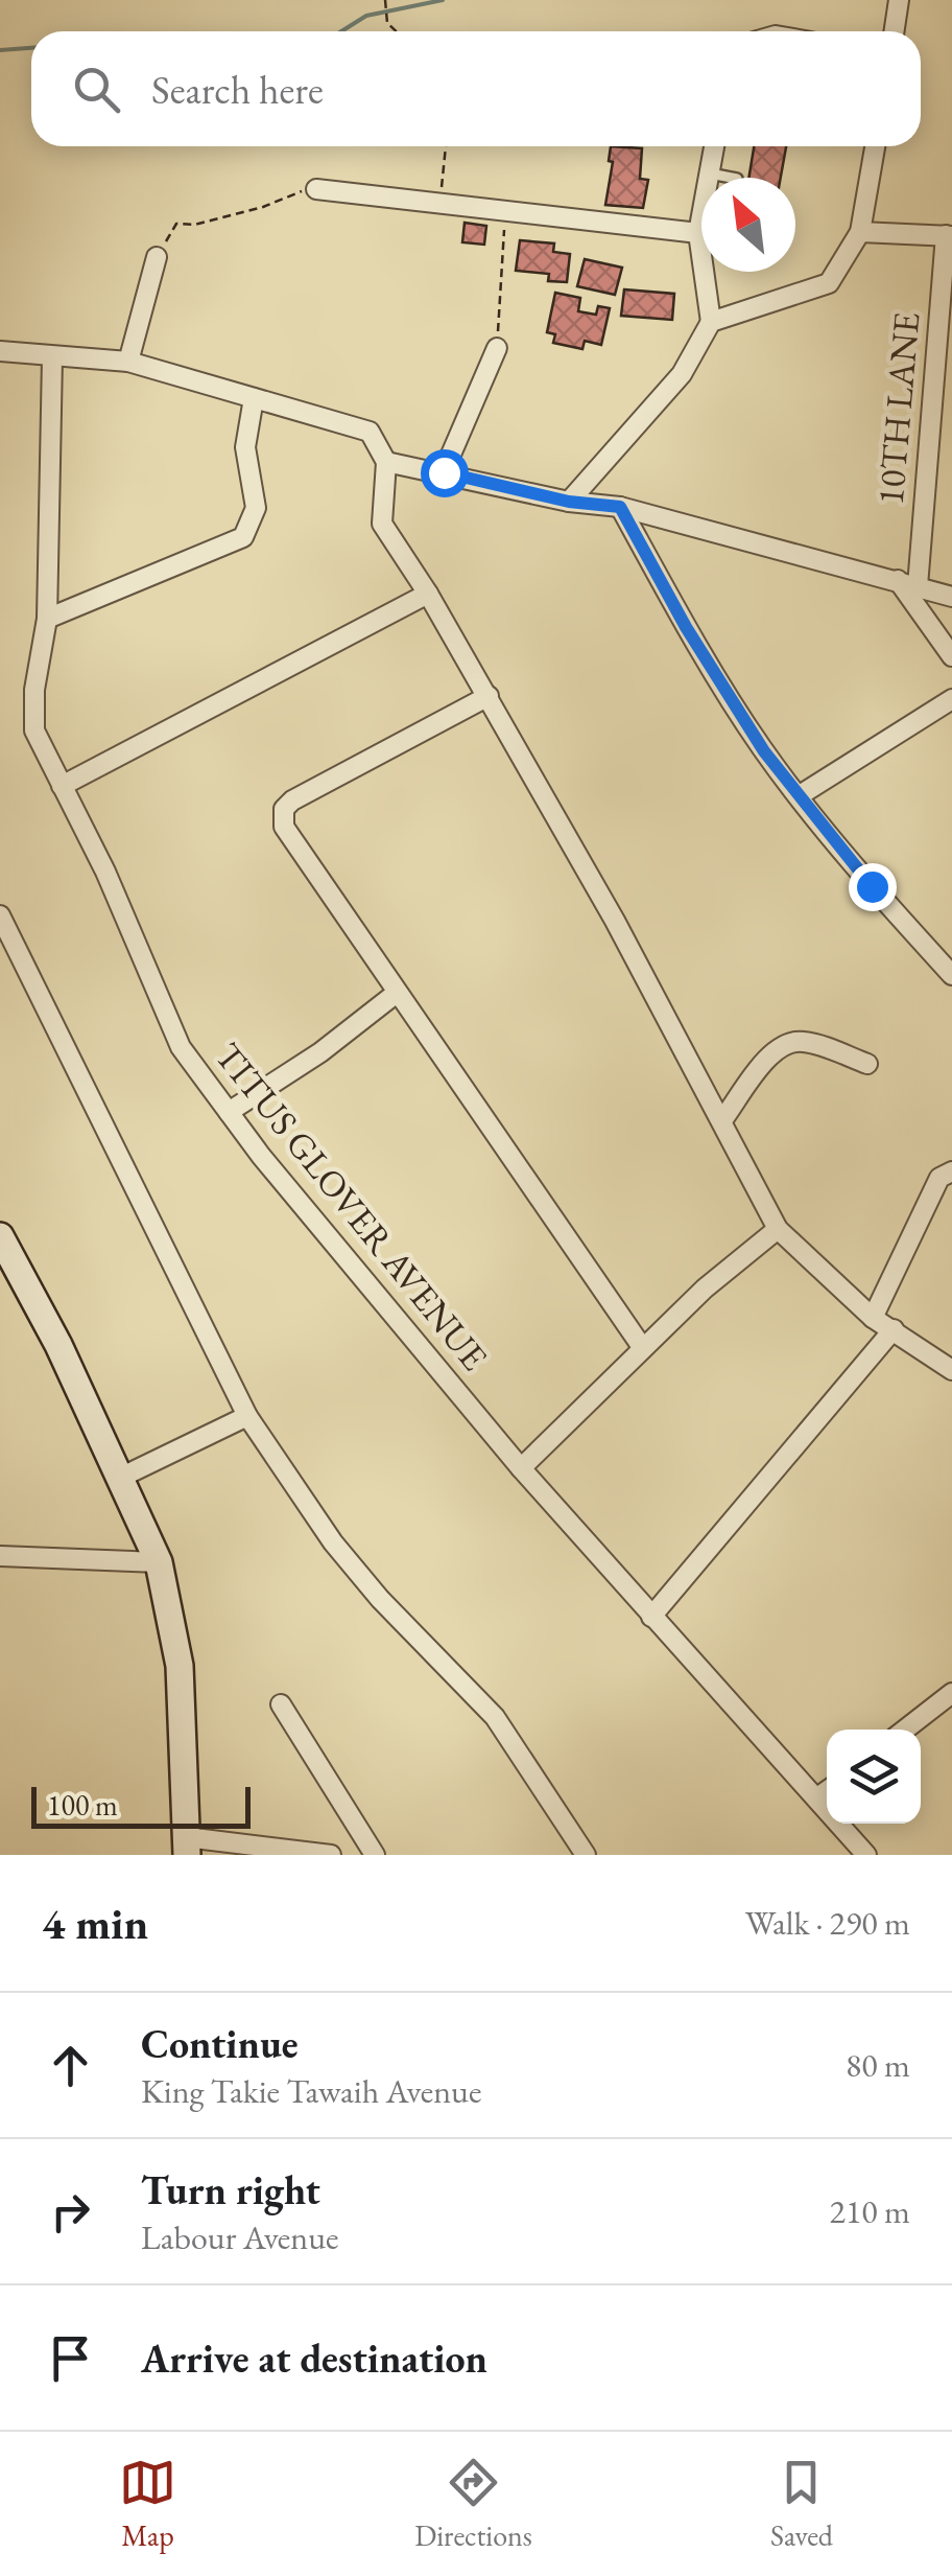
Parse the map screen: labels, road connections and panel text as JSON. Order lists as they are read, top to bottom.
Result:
{
  "streets": {
    "street": ["10TH LANE", "TITUS GLOVER AVENUE"]
  },
  "scale_bar": "100 m",
  "north": "top left",
  "page": {
    "search": "Search here",
    "scale": "100 m",
    "heading": ["4 min", "Walk · 290 m"],
    "list": [
      ["Continue", "King Takie Tawaih Avenue", "80 m"],
      ["Turn right", "Labour Avenue", "210 m"],
      "Arrive at destination"
    ],
    "nav": ["Map", "Directions", "Saved"]
  }
}
